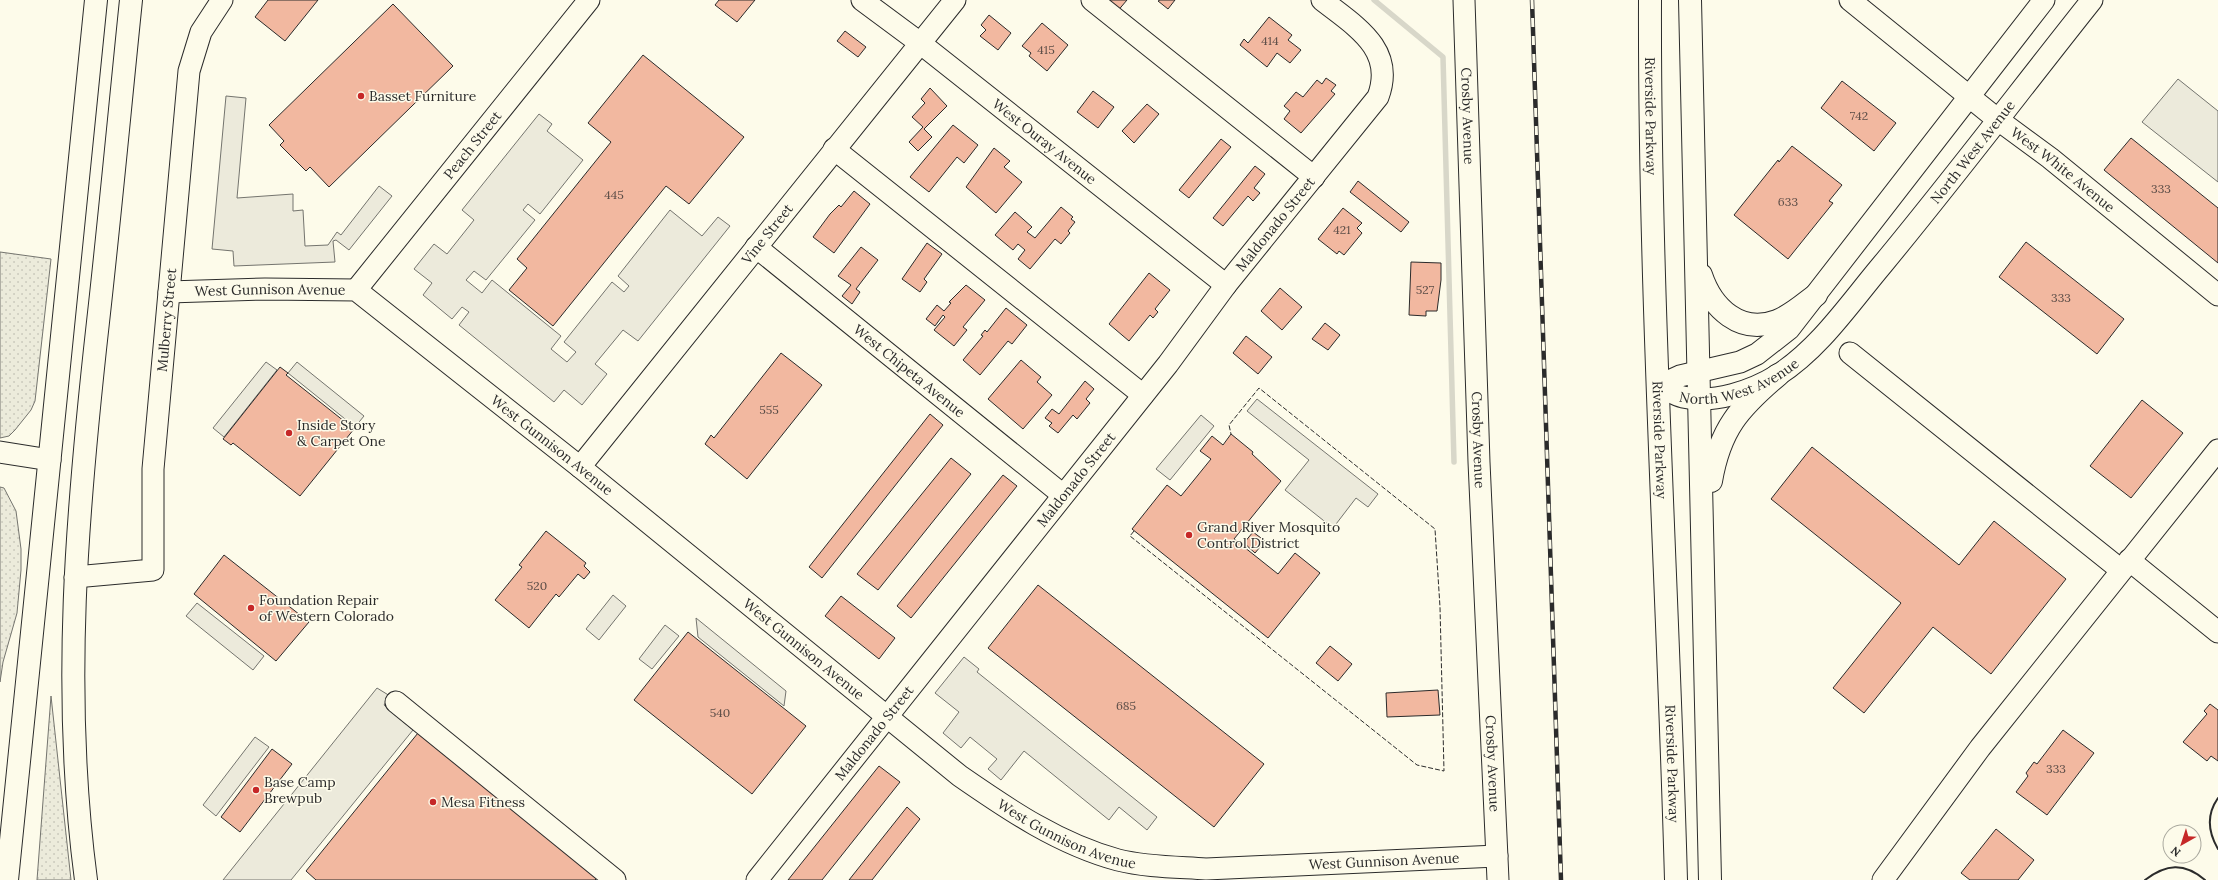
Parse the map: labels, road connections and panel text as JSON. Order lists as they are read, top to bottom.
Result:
{
  "streets": {
    "main road": ["Riverside Parkway"],
    "street": [
      "Crosby Avenue",
      "West Ouray Avenue",
      "Peach Street",
      "North West Avenue",
      "West White Avenue",
      "Maldonado Street",
      "Vine Street",
      "West Gunnison Avenue",
      "Mulberry Street",
      "West Chipeta Avenue"
    ]
  },
  "crossings": [
    ["Crosby Avenue", "West Gunnison Avenue"],
    ["Riverside Parkway", "North West Avenue"],
    ["West Ouray Avenue", "Maldonado Street"],
    ["West Ouray Avenue", "Vine Street"],
    ["Peach Street", "West Gunnison Avenue"],
    ["North West Avenue", "West White Avenue"],
    ["Maldonado Street", "West Gunnison Avenue"],
    ["Maldonado Street", "West Chipeta Avenue"],
    ["Vine Street", "West Gunnison Avenue"],
    ["Vine Street", "West Chipeta Avenue"],
    ["West Gunnison Avenue", "Mulberry Street"]
  ],
  "places": [
    "Basset Furniture",
    "Inside Story & Carpet One",
    "Grand River Mosquito Control District",
    "Foundation Repair of Western Colorado",
    "Base Camp Brewpub",
    "Mesa Fitness"
  ],
  "house_numbers": [
    "414",
    "415",
    "742",
    "333",
    "445",
    "633",
    "421",
    "527",
    "333",
    "555",
    "520",
    "685",
    "540",
    "333"
  ],
  "north": "bottom left"
}
